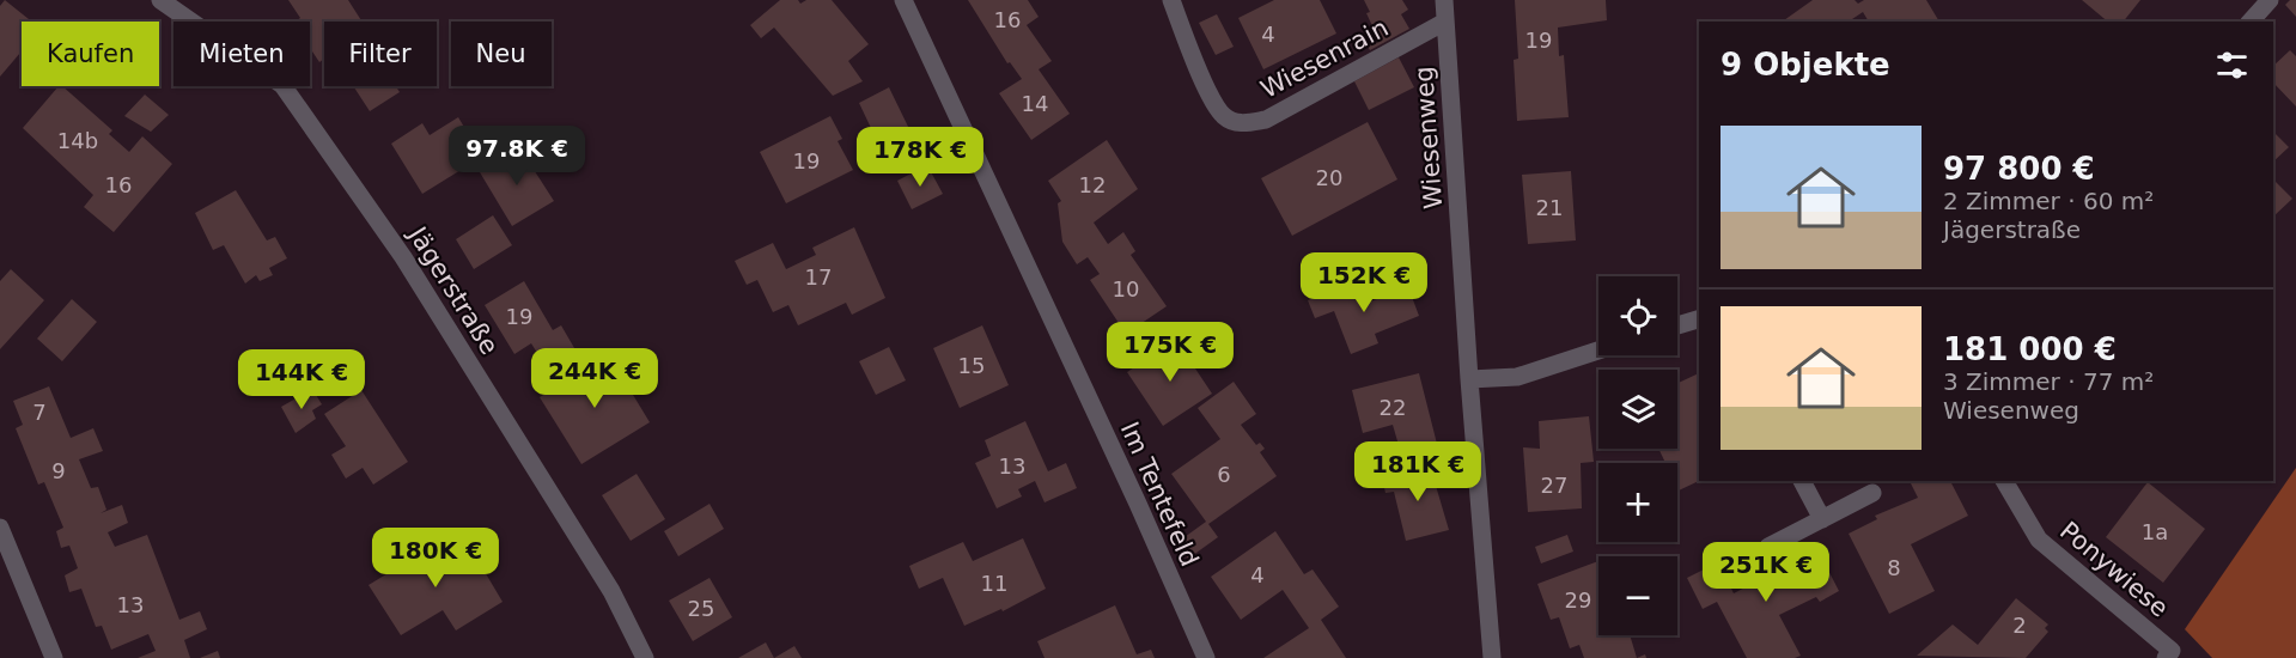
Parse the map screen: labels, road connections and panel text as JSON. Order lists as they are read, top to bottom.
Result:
{
  "streets": {
    "street": [
      "Wiesenrain",
      "Wiesenweg",
      "Jägerstraße",
      "Im Tentefeld",
      "Ponywiese"
    ]
  },
  "crossings": [
    ["Wiesenrain", "Wiesenweg"]
  ],
  "house_numbers": [
    "16",
    "4",
    "19",
    "14",
    "14b",
    "19",
    "20",
    "16",
    "12",
    "21",
    "17",
    "10",
    "19",
    "15",
    "22",
    "7",
    "13",
    "9",
    "6",
    "27",
    "1a",
    "8",
    "4",
    "11",
    "29",
    "13",
    "25",
    "2"
  ],
  "page": {
    "chip": [
      "Kaufen",
      "Mieten",
      "Filter",
      "Neu"
    ],
    "heading": "9 Objekte",
    "list": [
      {
        "name": "97 800 €",
        "note": "2 Zimmer · 60 m² · Jägerstraße"
      },
      {
        "name": "181 000 €",
        "note": "3 Zimmer · 77 m² · Wiesenweg"
      }
    ],
    "price": [
      "97.8K €",
      "178K €",
      "152K €",
      "175K €",
      "244K €",
      "144K €",
      "181K €",
      "180K €",
      "251K €"
    ],
    "map_buttons": ["+", "−"]
  }
}
